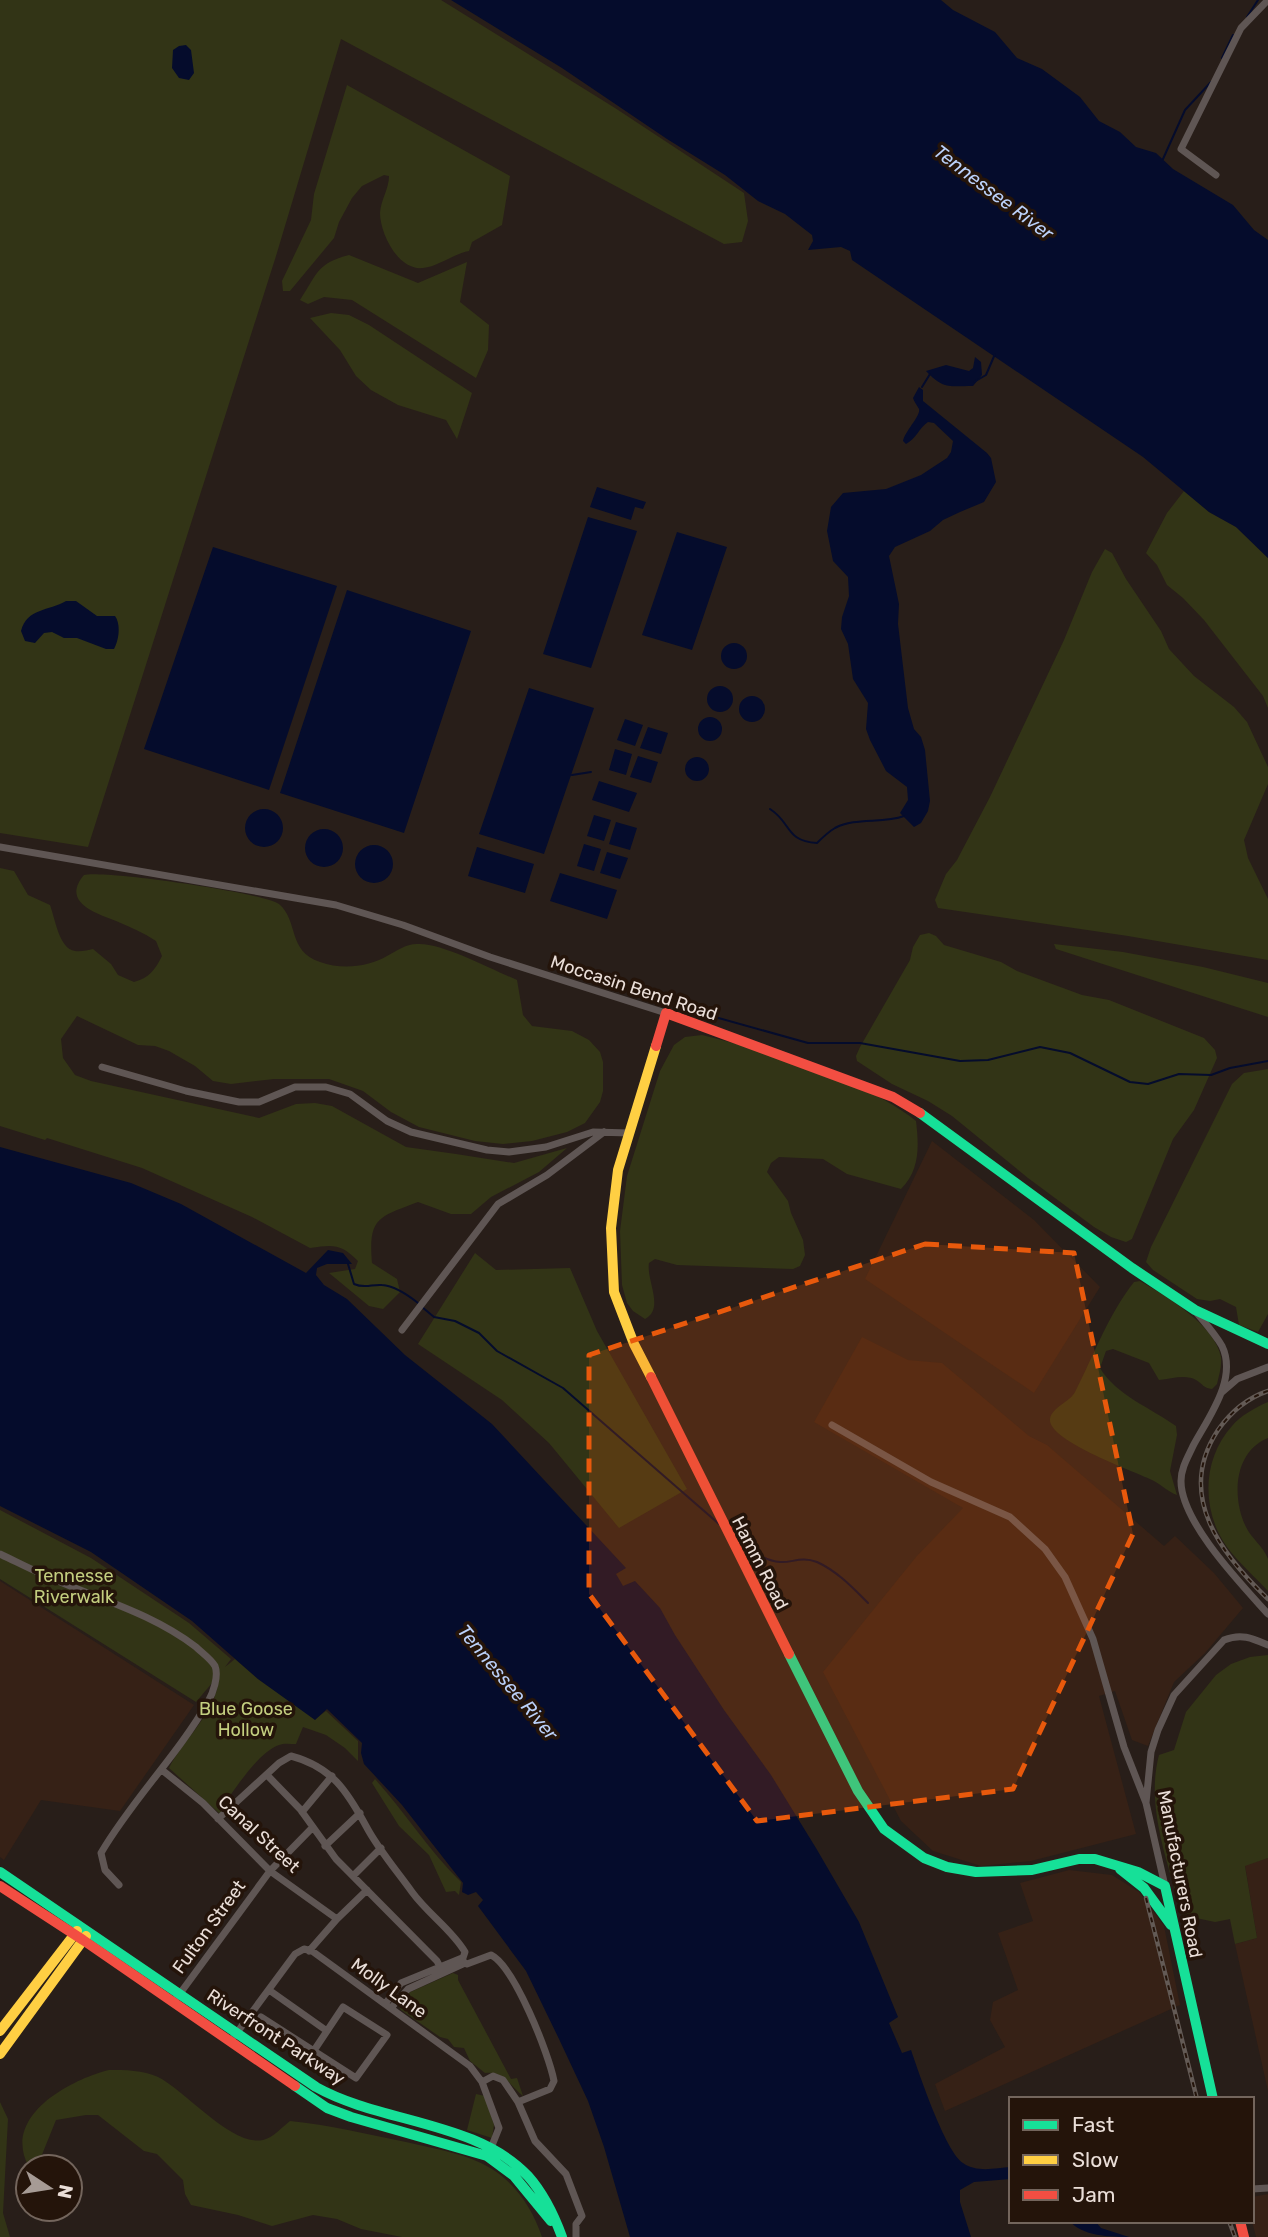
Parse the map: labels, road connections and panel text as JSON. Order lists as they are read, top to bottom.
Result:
{
  "streets": {
    "main road": [
      "Moccasin Bend Road",
      "Hamm Road",
      "Manufacturers Road",
      "Riverfront Parkway"
    ],
    "street": ["Canal Street", "Fulton Street", "Molly Lane"]
  },
  "crossings": [
    ["Moccasin Bend Road", "Hamm Road"],
    ["Hamm Road", "Manufacturers Road"],
    ["Canal Street", "Fulton Street"],
    ["Fulton Street", "Riverfront Parkway"],
    ["Molly Lane", "Riverfront Parkway"]
  ],
  "water": ["Tennessee River"],
  "parks": ["Tennesse Riverwalk", "Blue Goose Hollow"],
  "legend": ["Fast", "Slow", "Jam"],
  "north": "right"
}
